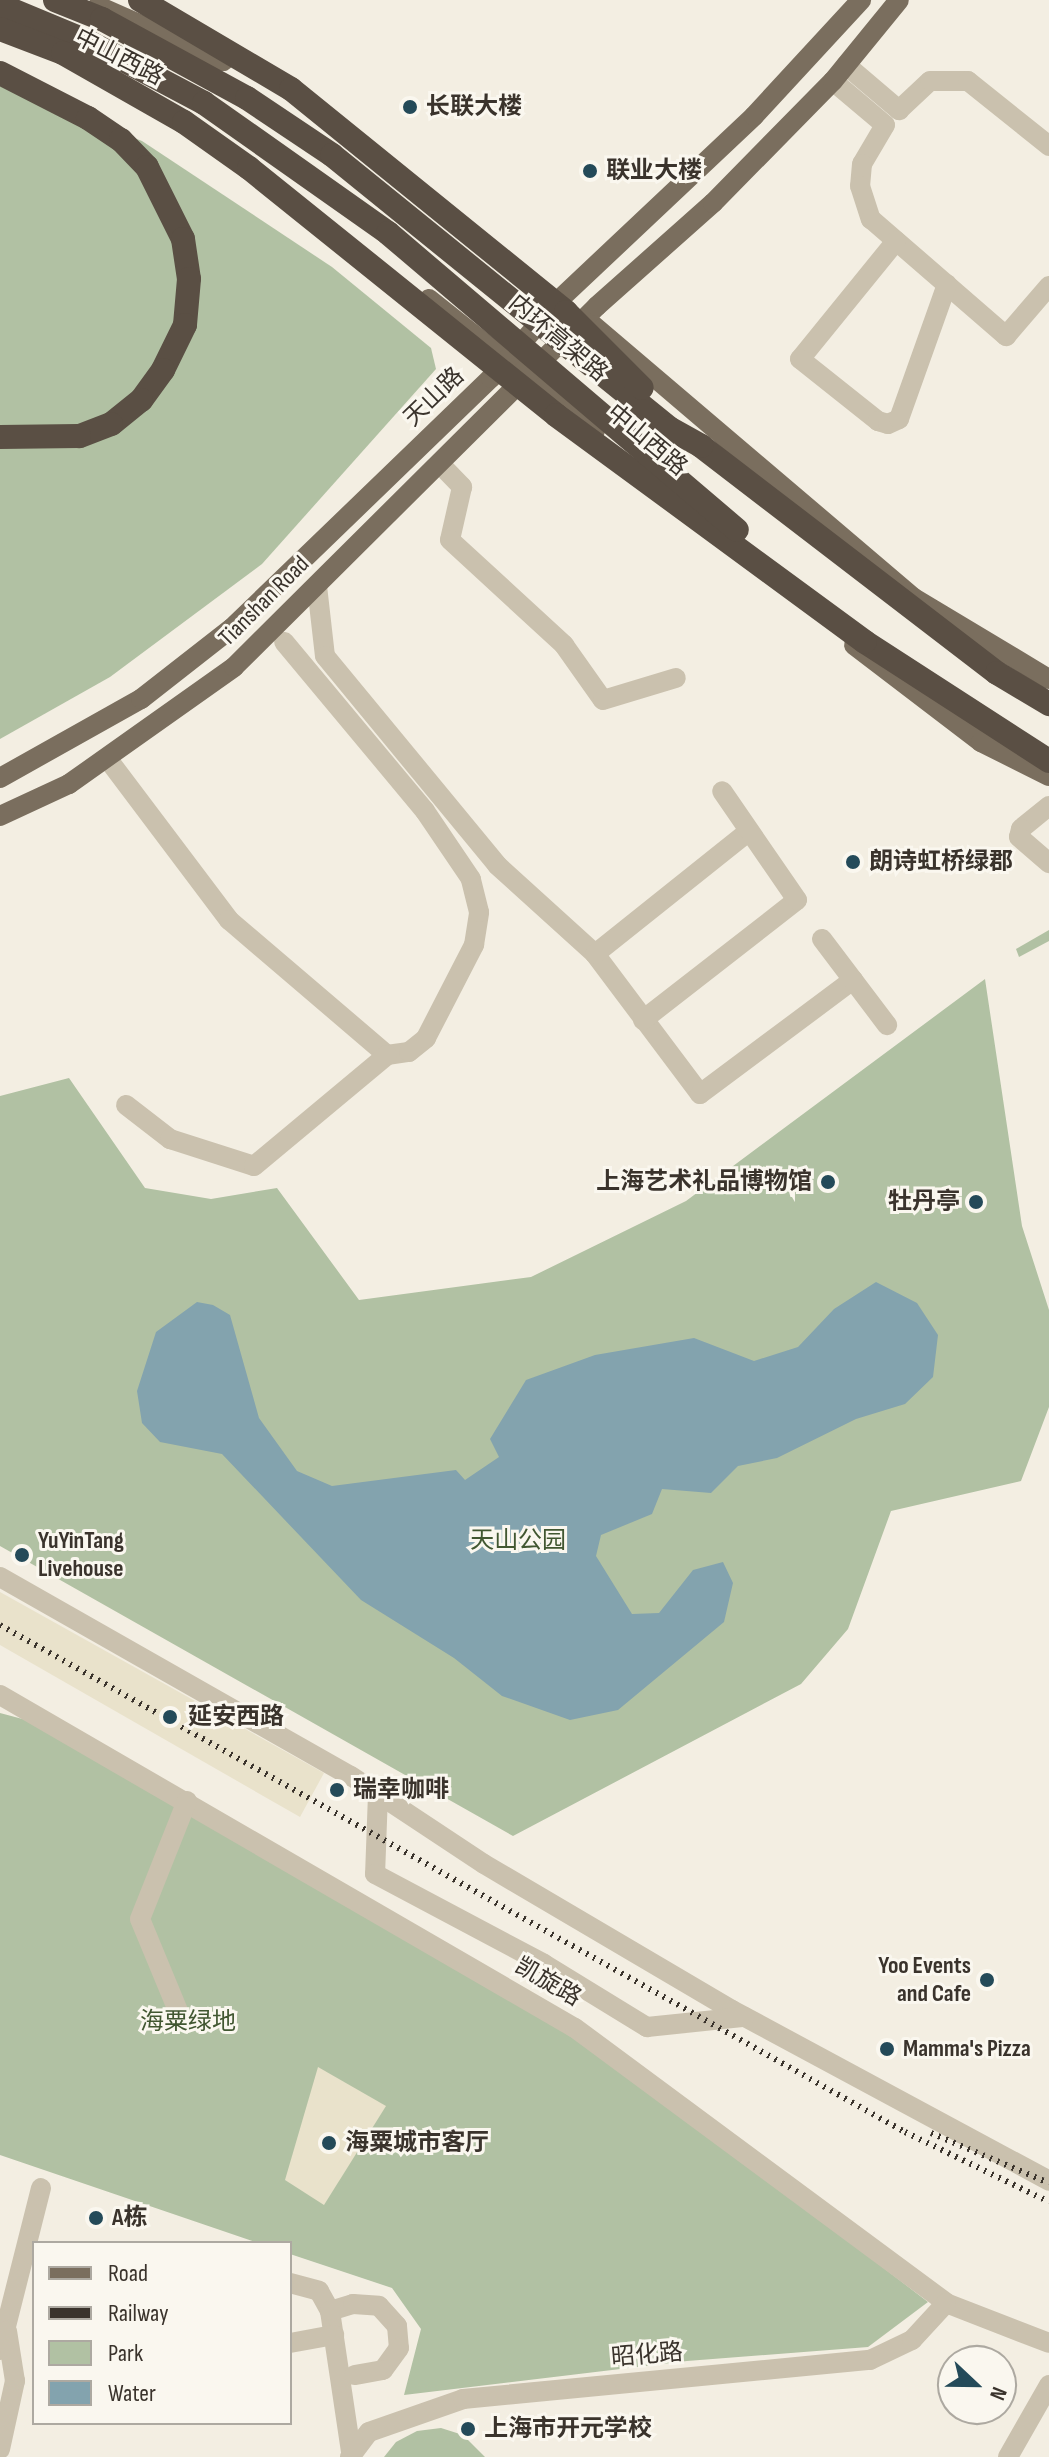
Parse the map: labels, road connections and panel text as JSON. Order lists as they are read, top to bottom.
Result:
{
  "streets": {
    "highway": ["内环高架路"],
    "main road": ["中山西路", "天山路", "Tianshan Road"],
    "street": ["凯旋路", "昭化路"]
  },
  "crossings": [
    ["中山西路", "天山路"],
    ["中山西路", "Tianshan Road"],
    ["凯旋路", "昭化路"]
  ],
  "parks": ["天山公园", "海粟绿地"],
  "places": [
    "长联大楼",
    "联业大楼",
    "朗诗虹桥绿郡",
    "上海艺术礼品博物馆",
    "牡丹亭",
    "YuYinTang Livehouse",
    "延安西路",
    "瑞幸咖啡",
    "Yoo Events and Cafe",
    "Mamma's Pizza",
    "海粟城市客厅",
    "A栋",
    "上海市开元学校"
  ],
  "legend": [
    "Road",
    "Railway",
    "Park",
    "Water"
  ],
  "north": "right"
}
